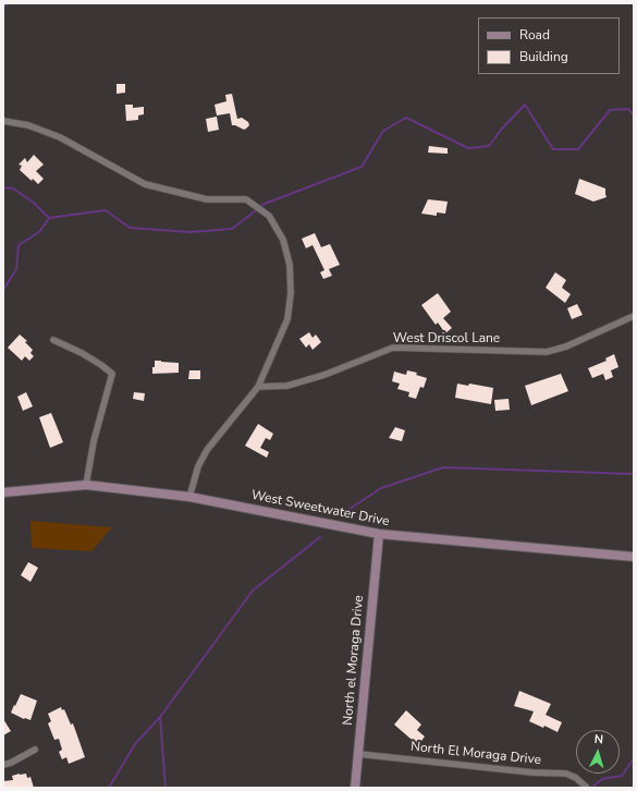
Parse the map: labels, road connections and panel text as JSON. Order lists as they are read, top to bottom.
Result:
{
  "streets": {
    "street": [
      "West Driscol Lane",
      "West Sweetwater Drive",
      "North el Moraga Drive",
      "North El Moraga Drive"
    ]
  },
  "crossings": [
    ["West Sweetwater Drive", "North el Moraga Drive"],
    ["North el Moraga Drive", "North El Moraga Drive"]
  ],
  "legend": ["Road", "Building"],
  "north": "top"
}
